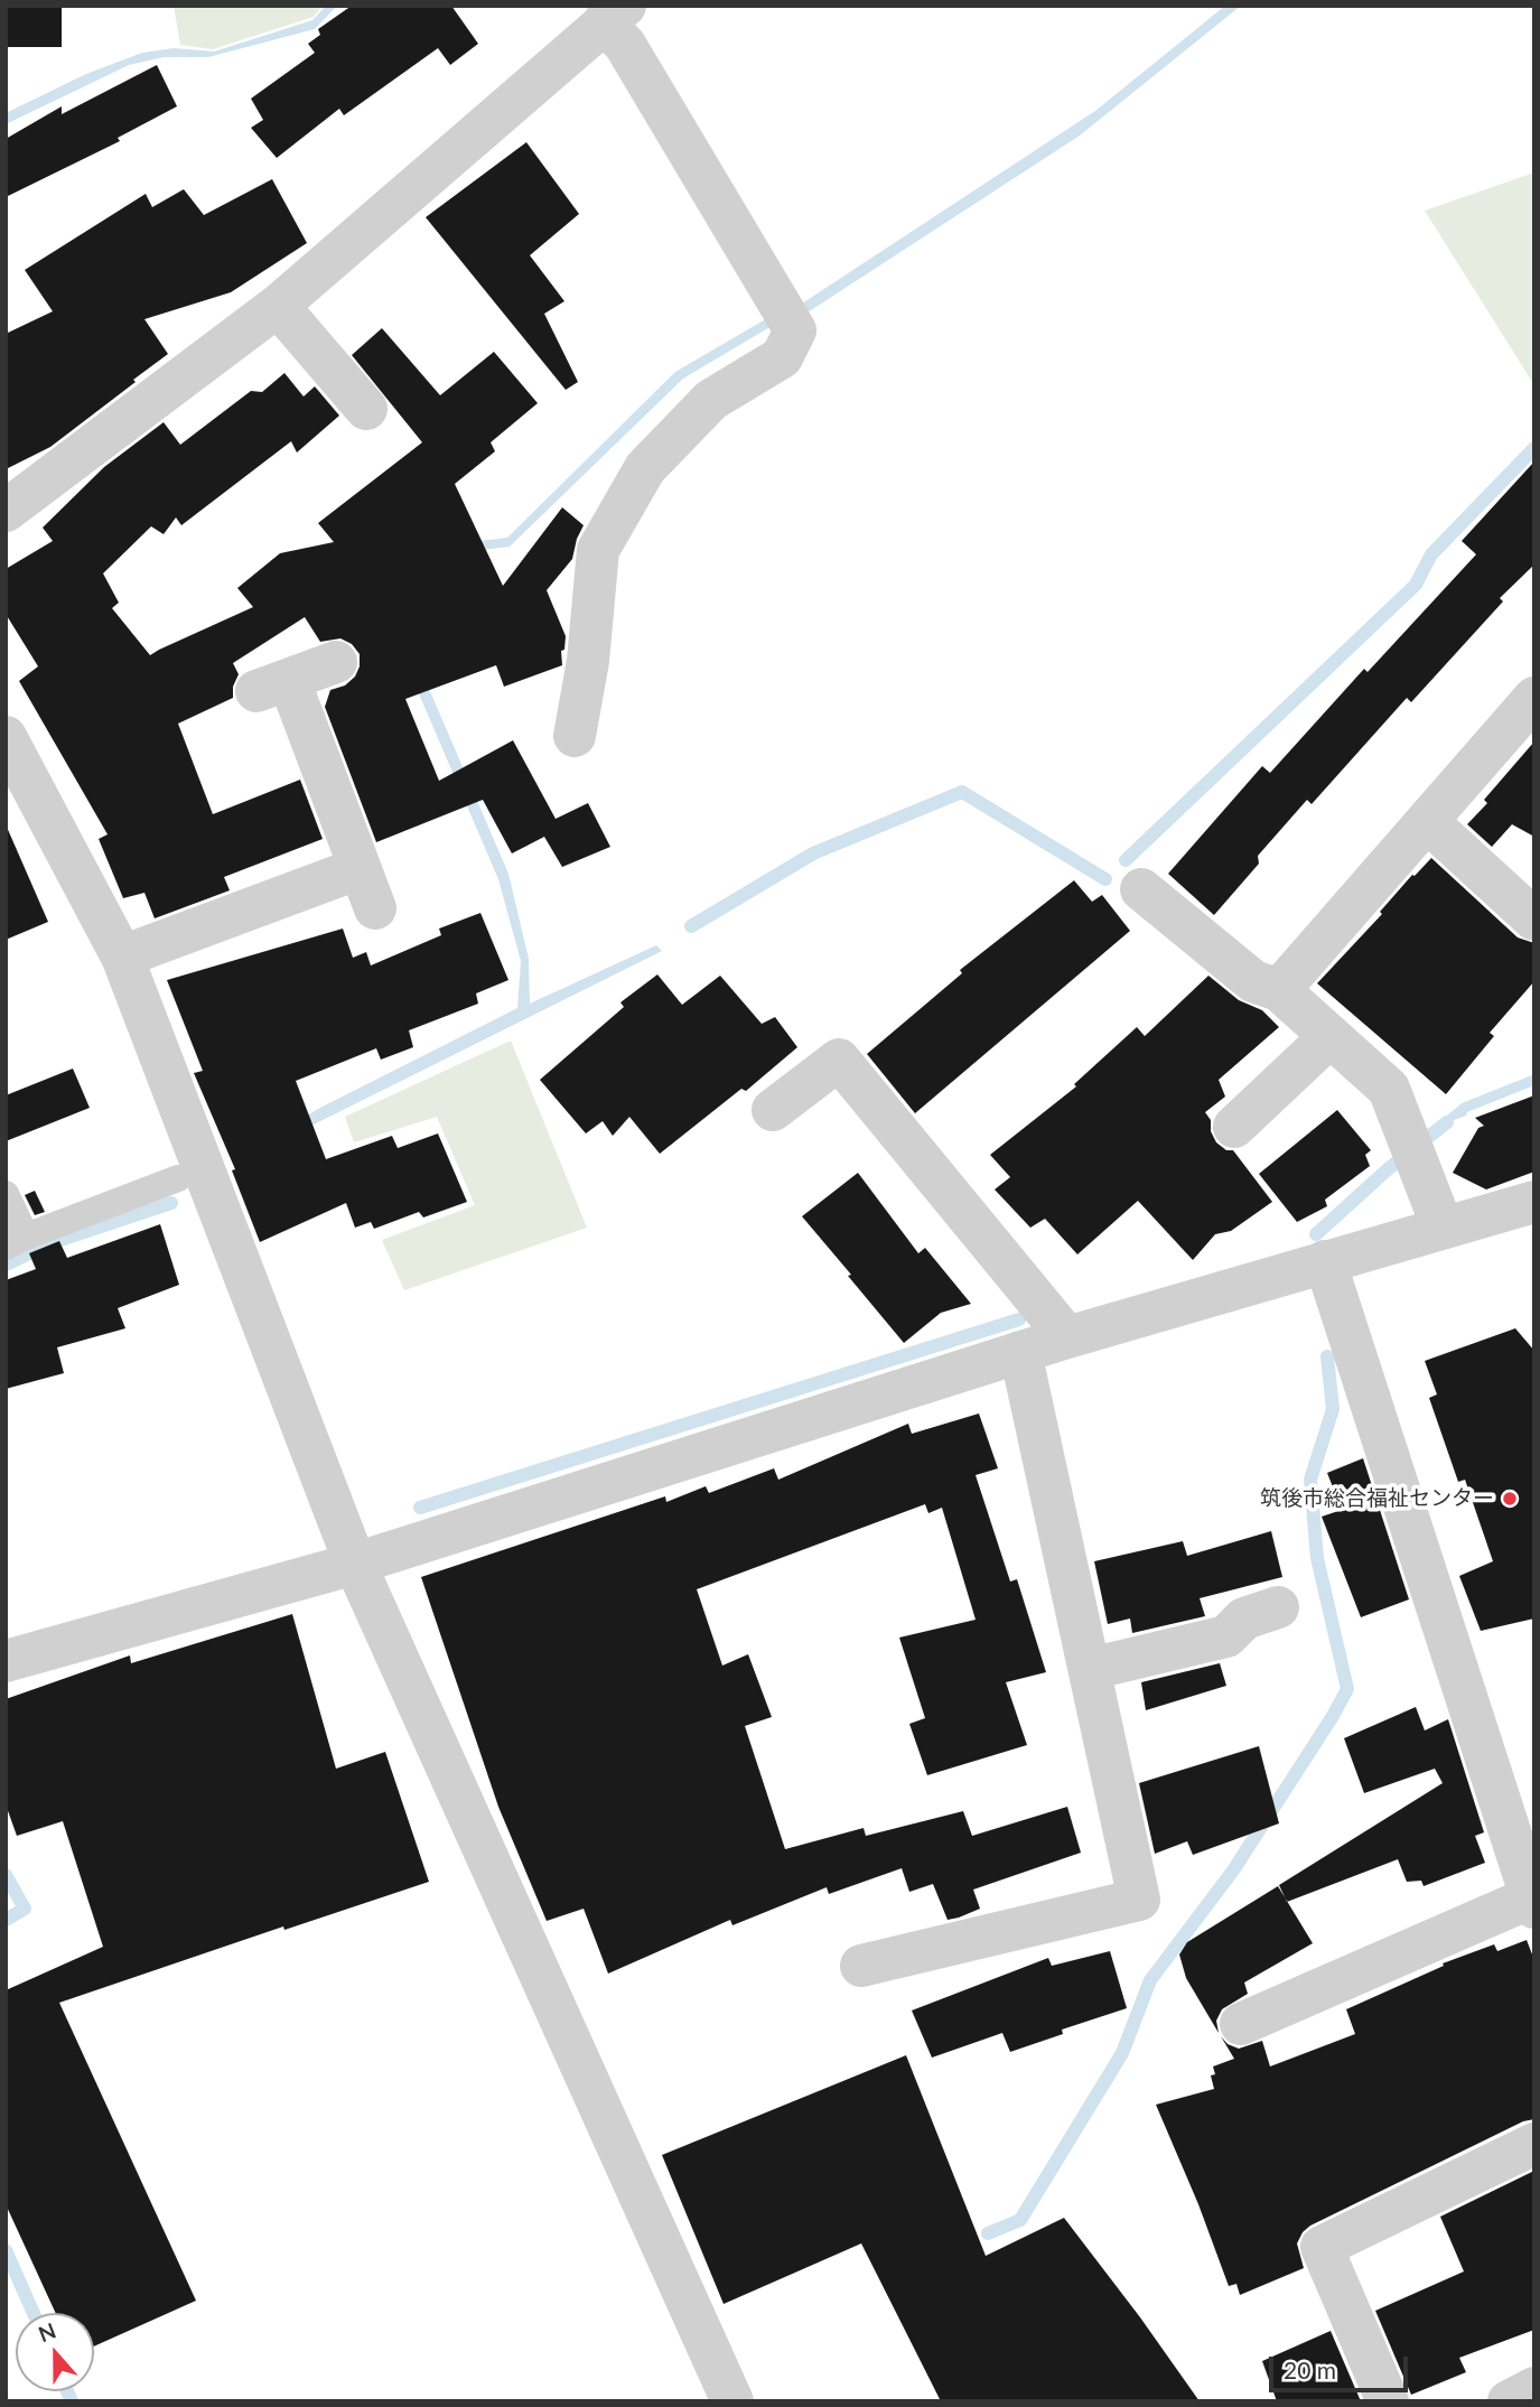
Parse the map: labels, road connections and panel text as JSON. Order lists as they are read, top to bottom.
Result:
{
  "places": ["筑後市総合福祉センター"],
  "scale_bar": "20 m",
  "north": "top"
}
